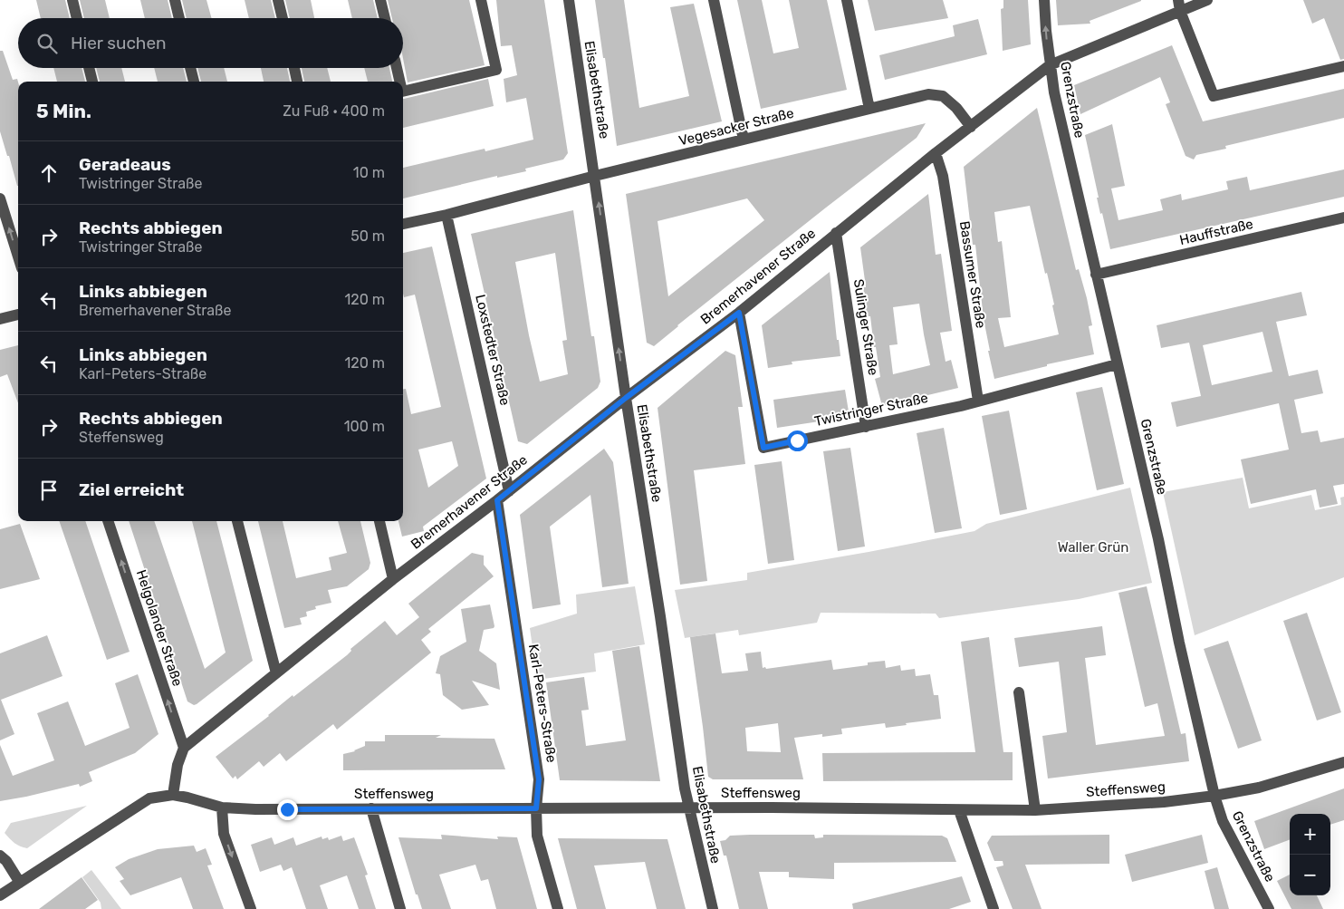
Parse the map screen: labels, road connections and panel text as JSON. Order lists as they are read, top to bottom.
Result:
{
  "streets": {
    "street": [
      "Elisabethstraße",
      "Grenzstraße",
      "Vegesacker Straße",
      "Hauffstraße",
      "Bassumer Straße",
      "Bremerhavener Straße",
      "Sulinger Straße",
      "Loxstedter Straße",
      "Twistringer Straße",
      "Helgolander Straße",
      "Karl-Peters-Straße",
      "Steffensweg"
    ]
  },
  "crossings": [
    ["Elisabethstraße", "Vegesacker Straße"],
    ["Elisabethstraße", "Bremerhavener Straße"],
    ["Elisabethstraße", "Steffensweg"],
    ["Grenzstraße", "Hauffstraße"],
    ["Grenzstraße", "Twistringer Straße"],
    ["Grenzstraße", "Steffensweg"],
    ["Vegesacker Straße", "Bremerhavener Straße"],
    ["Vegesacker Straße", "Loxstedter Straße"],
    ["Bassumer Straße", "Bremerhavener Straße"],
    ["Bassumer Straße", "Twistringer Straße"],
    ["Bremerhavener Straße", "Sulinger Straße"],
    ["Bremerhavener Straße", "Loxstedter Straße"],
    ["Bremerhavener Straße", "Twistringer Straße"],
    ["Bremerhavener Straße", "Helgolander Straße"],
    ["Bremerhavener Straße", "Karl-Peters-Straße"],
    ["Sulinger Straße", "Twistringer Straße"],
    ["Karl-Peters-Straße", "Steffensweg"]
  ],
  "one_way": ["Helgolander Straße"],
  "parks": ["Waller Grün"],
  "page": {
    "search": "Hier suchen",
    "heading": ["5 Min.", "Zu Fuß · 400 m"],
    "list": [
      ["Geradeaus", "Twistringer Straße", "10 m"],
      ["Rechts abbiegen", "Twistringer Straße", "50 m"],
      ["Links abbiegen", "Bremerhavener Straße", "120 m"],
      ["Links abbiegen", "Karl-Peters-Straße", "120 m"],
      ["Rechts abbiegen", "Steffensweg", "100 m"],
      "Ziel erreicht"
    ],
    "map_buttons": ["+", "−"]
  }
}
